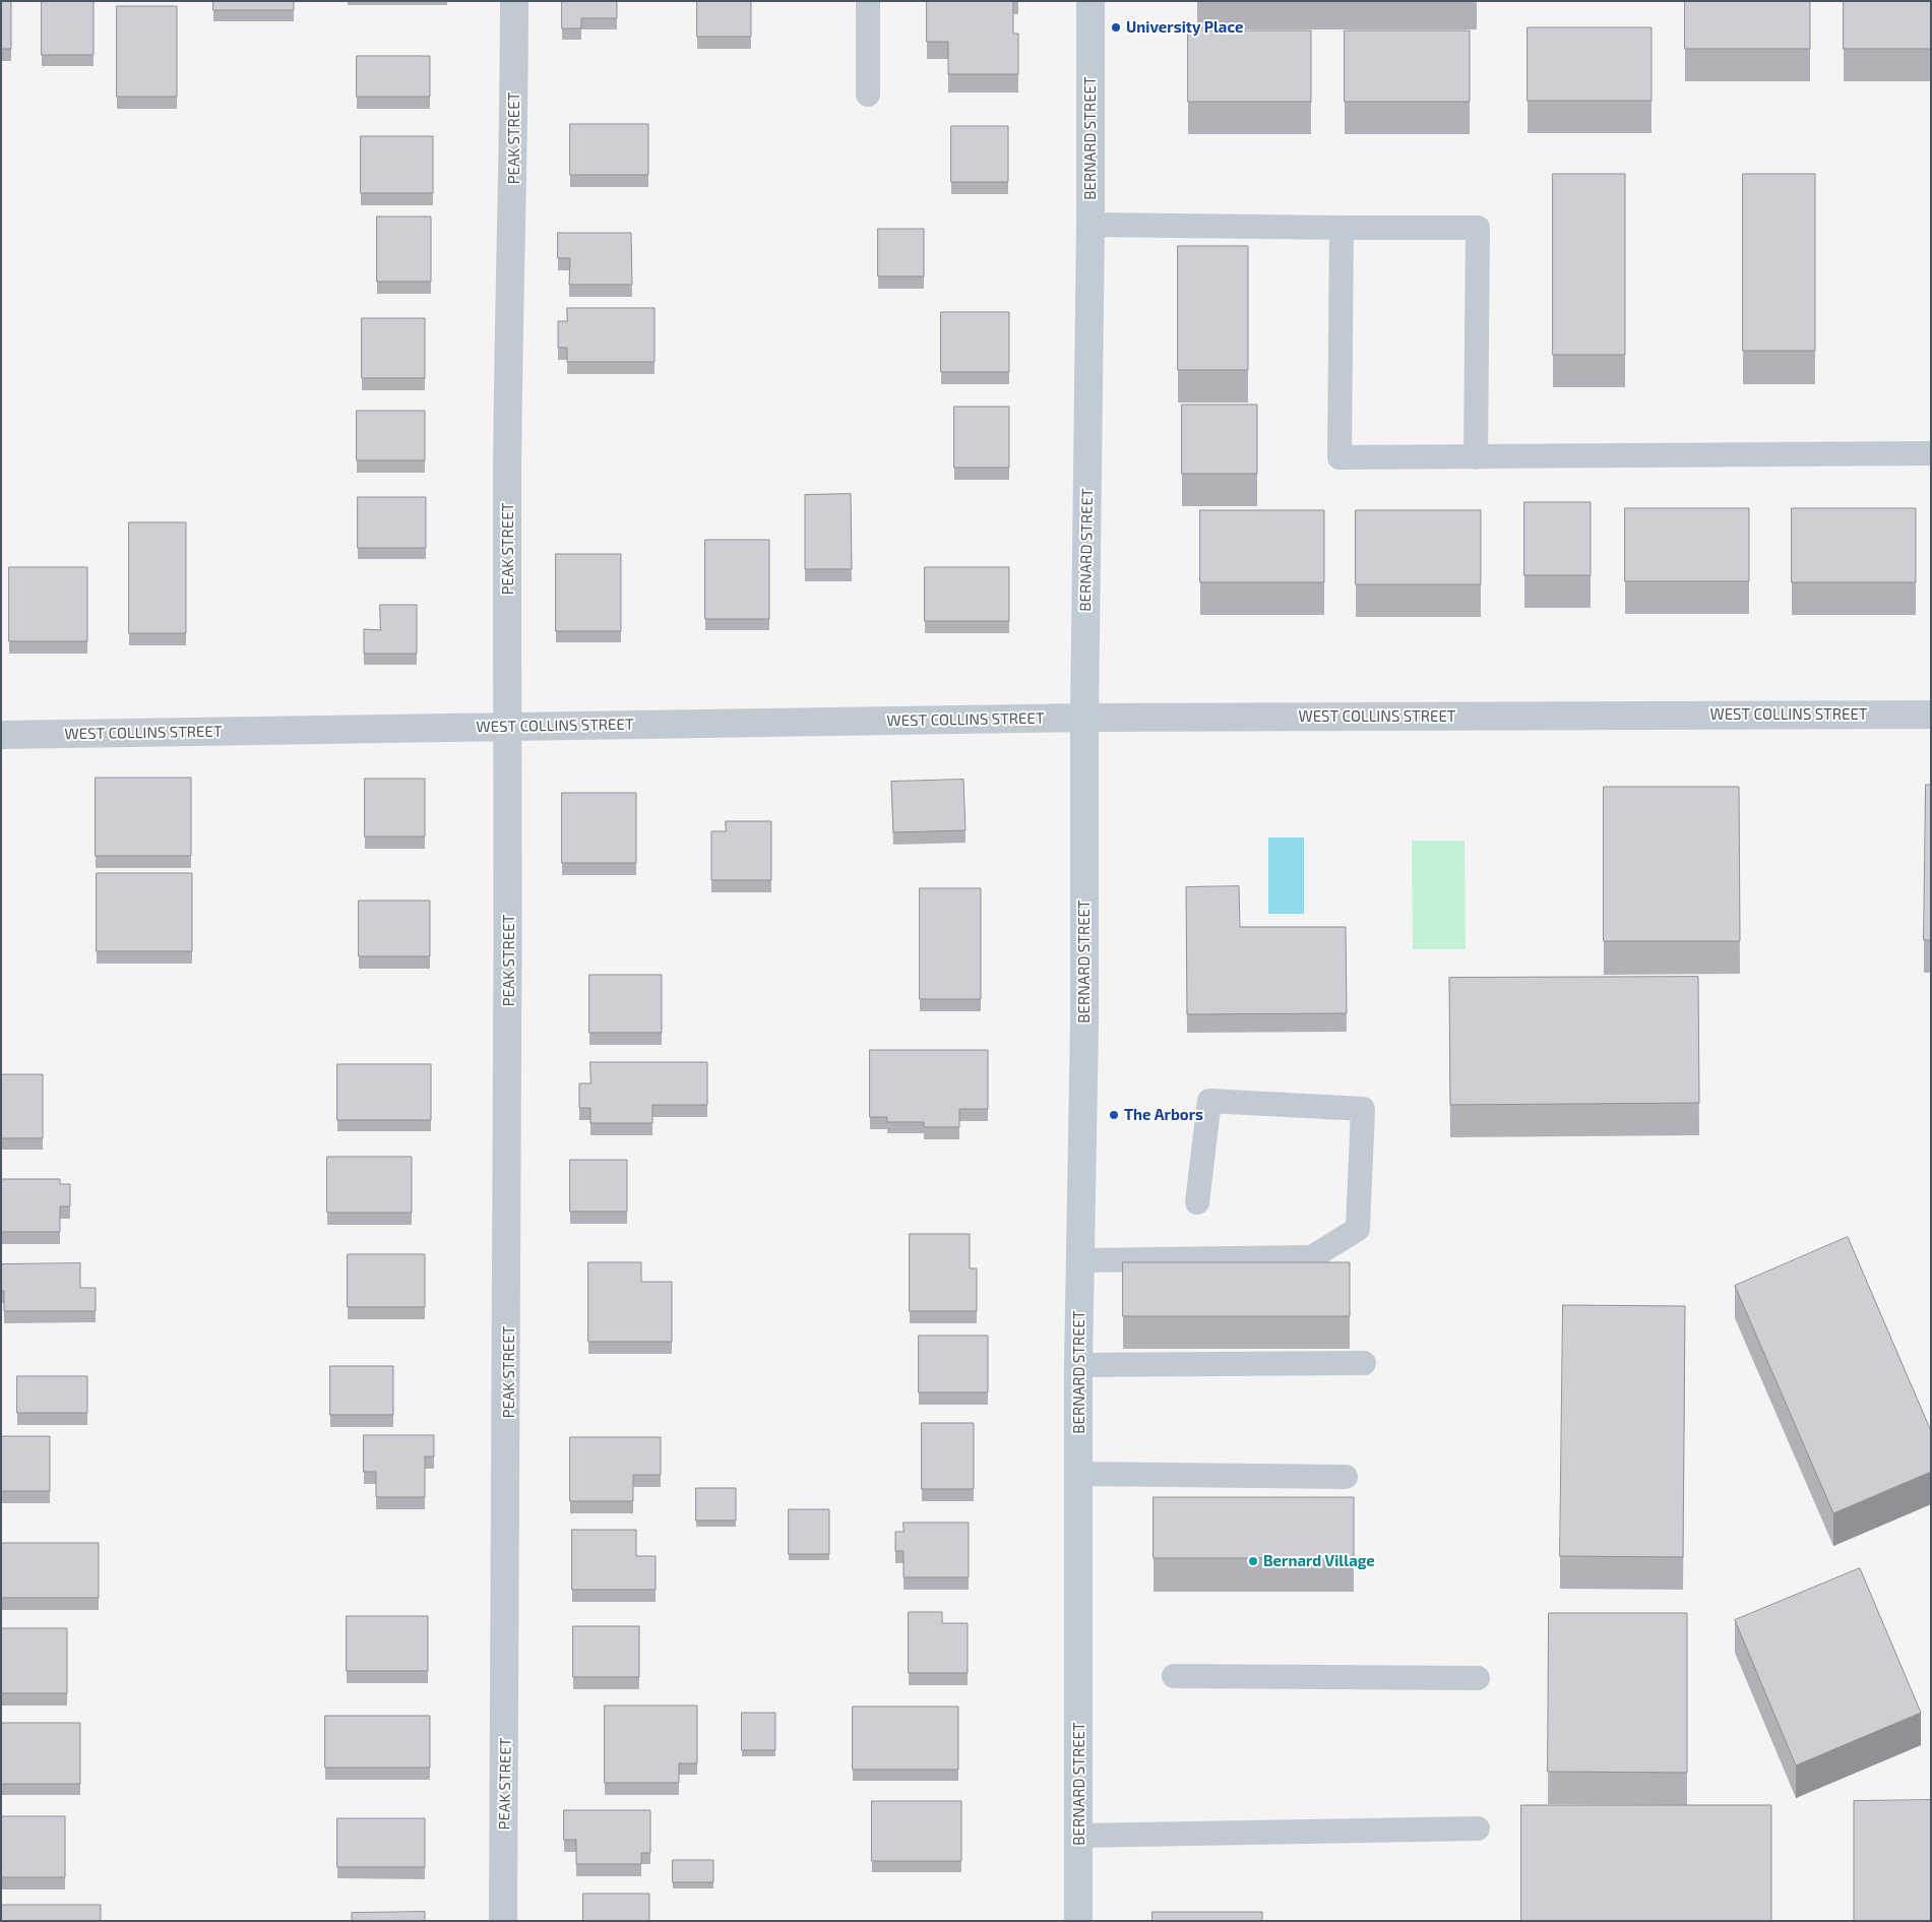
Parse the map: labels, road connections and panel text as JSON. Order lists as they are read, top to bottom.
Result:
{
  "streets": {
    "street": ["PEAK STREET", "BERNARD STREET", "WEST COLLINS STREET"]
  },
  "crossings": [
    ["PEAK STREET", "WEST COLLINS STREET"],
    ["BERNARD STREET", "WEST COLLINS STREET"]
  ],
  "places": ["University Place", "The Arbors", "Bernard Village"]
}
